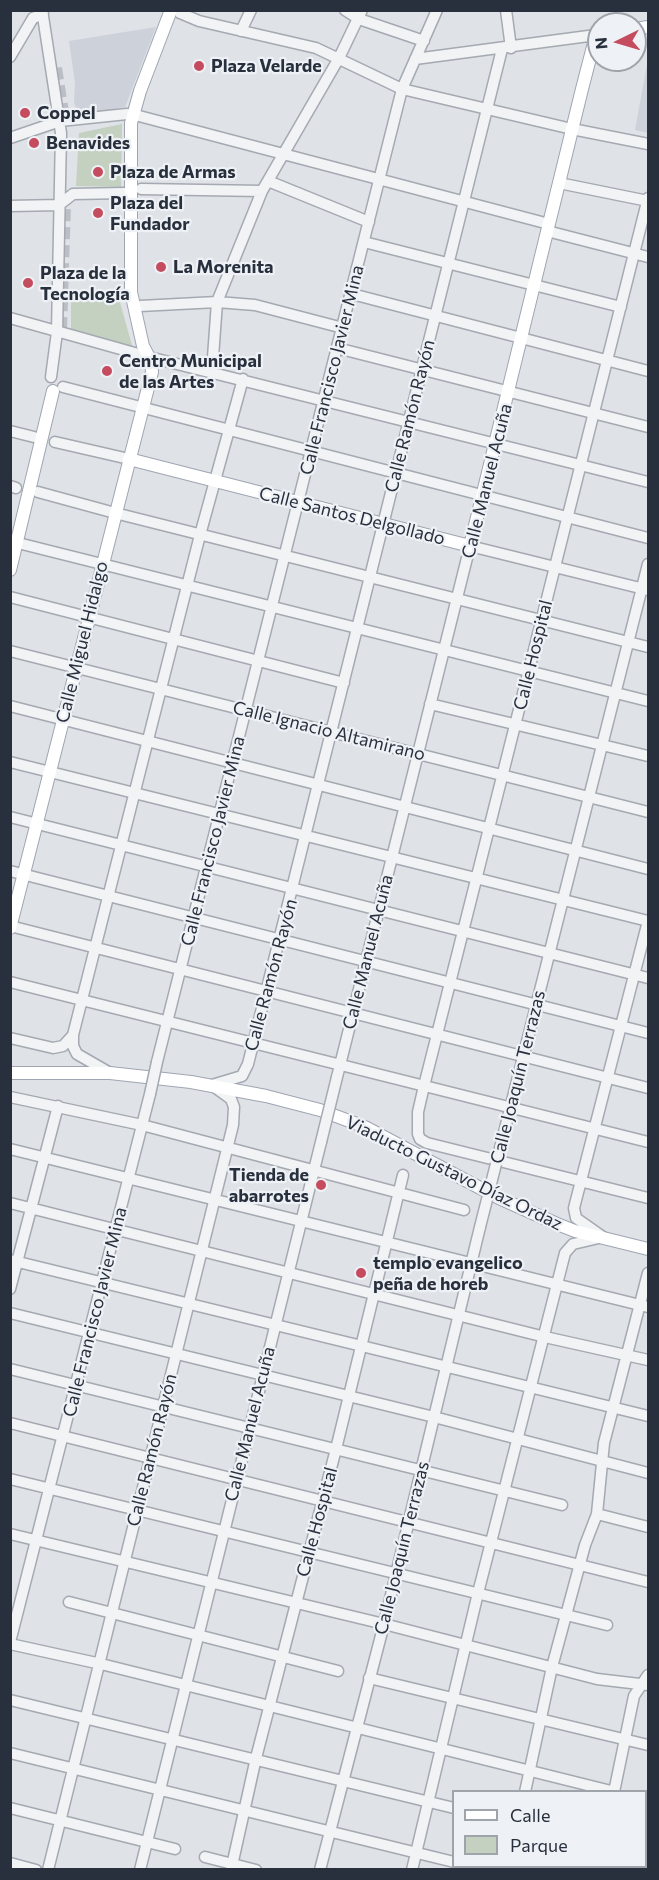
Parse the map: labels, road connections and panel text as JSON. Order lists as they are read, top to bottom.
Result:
{
  "streets": {
    "main road": [
      "Calle Manuel Acuña",
      "Calle Santos Delgollado",
      "Calle Miguel Hidalgo",
      "Viaducto Gustavo Díaz Ordaz"
    ],
    "street": [
      "Calle Francisco Javier Mina",
      "Calle Ramón Rayón",
      "Calle Hospital",
      "Calle Ignacio Altamirano",
      "Calle Joaquín Terrazas"
    ]
  },
  "crossings": [
    ["Calle Francisco Javier Mina", "Calle Santos Delgollado"],
    ["Calle Francisco Javier Mina", "Calle Ignacio Altamirano"],
    ["Calle Ramón Rayón", "Calle Santos Delgollado"],
    ["Calle Ramón Rayón", "Calle Ignacio Altamirano"],
    ["Calle Ramón Rayón", "Viaducto Gustavo Díaz Ordaz"],
    ["Calle Manuel Acuña", "Calle Santos Delgollado"],
    ["Calle Manuel Acuña", "Calle Ignacio Altamirano"],
    ["Calle Santos Delgollado", "Calle Miguel Hidalgo"],
    ["Calle Santos Delgollado", "Calle Hospital"],
    ["Calle Santos Delgollado", "Calle Joaquín Terrazas"],
    ["Calle Miguel Hidalgo", "Calle Ignacio Altamirano"],
    ["Calle Hospital", "Calle Ignacio Altamirano"],
    ["Calle Hospital", "Calle Joaquín Terrazas"],
    ["Calle Ignacio Altamirano", "Calle Joaquín Terrazas"]
  ],
  "places": [
    "Plaza Velarde",
    "Coppel",
    "Benavides",
    "Plaza de Armas",
    "Plaza del Fundador",
    "La Morenita",
    "Plaza de la Tecnología",
    "Centro Municipal de las Artes",
    "Tienda de abarrotes",
    "templo evangelico peña de horeb"
  ],
  "legend": ["Calle", "Parque"],
  "north": "left"
}
